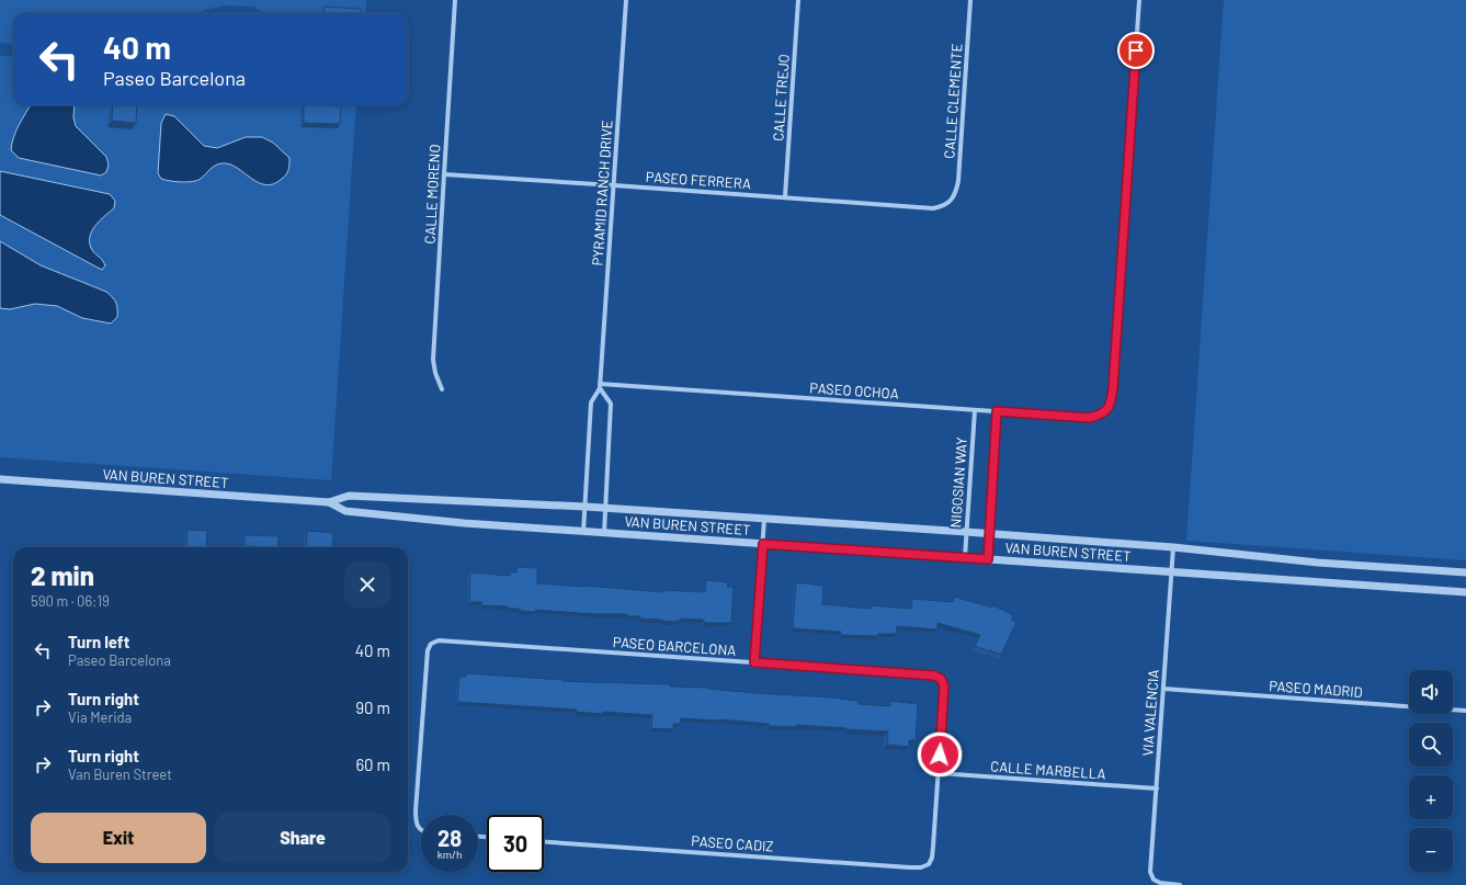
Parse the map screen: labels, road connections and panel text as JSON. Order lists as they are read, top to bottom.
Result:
{
  "streets": {
    "street": [
      "CALLE TREJO",
      "CALLE CLEMENTE",
      "PASEO FERRERA",
      "PYRAMID RANCH DRIVE",
      "CALLE MORENO",
      "PASEO OCHOA",
      "VAN BUREN STREET",
      "NIGOSIAN WAY",
      "PASEO BARCELONA",
      "PASEO MADRID",
      "VIA VALENCIA",
      "CALLE MARBELLA",
      "PASEO CADIZ"
    ]
  },
  "crossings": [
    ["CALLE TREJO", "PASEO FERRERA"],
    ["CALLE CLEMENTE", "PASEO FERRERA"],
    ["PASEO FERRERA", "PYRAMID RANCH DRIVE"],
    ["PASEO FERRERA", "CALLE MORENO"],
    ["PYRAMID RANCH DRIVE", "PASEO OCHOA"],
    ["PYRAMID RANCH DRIVE", "VAN BUREN STREET"],
    ["PASEO OCHOA", "NIGOSIAN WAY"],
    ["VAN BUREN STREET", "NIGOSIAN WAY"],
    ["VAN BUREN STREET", "VIA VALENCIA"],
    ["PASEO BARCELONA", "CALLE MARBELLA"],
    ["PASEO BARCELONA", "PASEO CADIZ"],
    ["PASEO MADRID", "VIA VALENCIA"],
    ["VIA VALENCIA", "CALLE MARBELLA"],
    ["CALLE MARBELLA", "PASEO CADIZ"]
  ],
  "page": {
    "turn": ["40 m", "Paseo Barcelona"],
    "heading": ["2 min", "590 m · 06:19"],
    "list": [
      {
        "name": "Turn left",
        "note": "Paseo Barcelona",
        "value": "40 m"
      },
      {
        "name": "Turn right",
        "note": "Via Merida",
        "value": "90 m"
      },
      {
        "name": "Turn right",
        "note": "Van Buren Street",
        "value": "60 m"
      }
    ],
    "map_buttons": ["+", "−"],
    "buttons": ["Exit", "Share"],
    "speed": "28 km/h",
    "limit": "30"
  }
}
